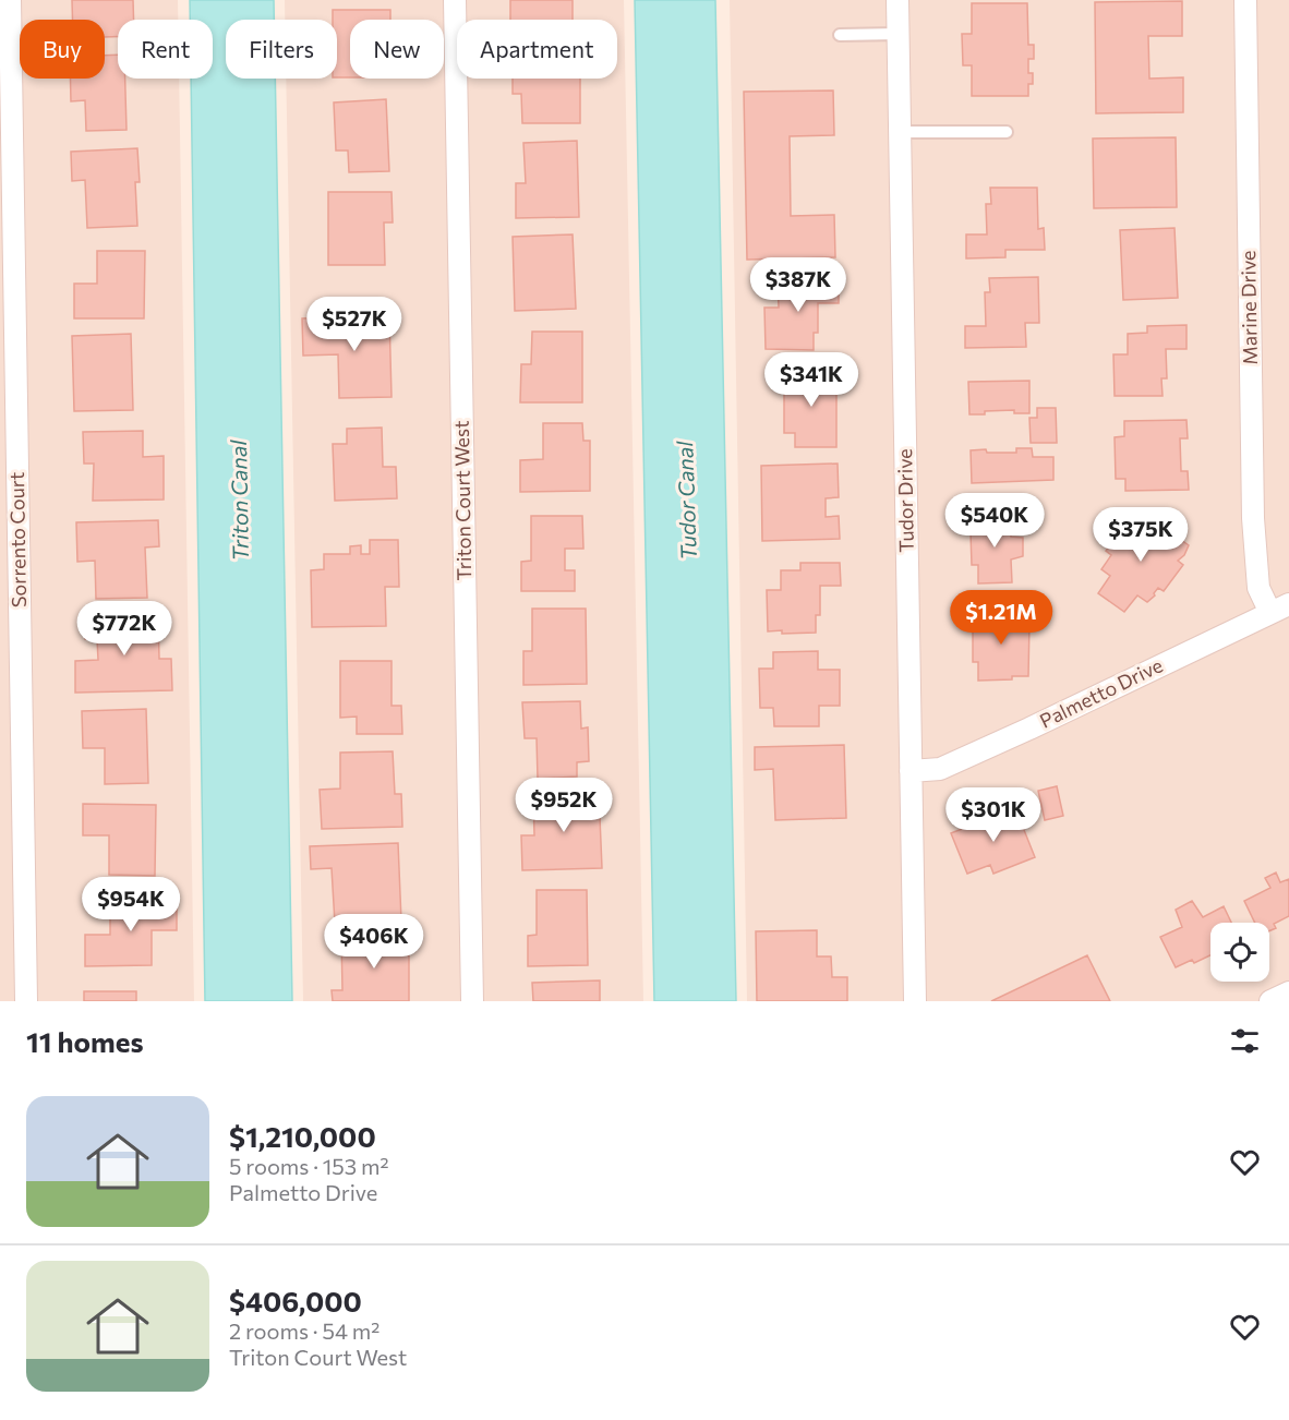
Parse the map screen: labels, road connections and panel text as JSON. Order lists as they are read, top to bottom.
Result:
{
  "streets": {
    "street": [
      "Marine Drive",
      "Triton Court West",
      "Tudor Drive",
      "Sorrento Court",
      "Palmetto Drive"
    ]
  },
  "crossings": [
    ["Marine Drive", "Palmetto Drive"],
    ["Tudor Drive", "Palmetto Drive"]
  ],
  "water": ["Triton Canal", "Tudor Canal"],
  "page": {
    "chip": [
      "Buy",
      "Rent",
      "Filters",
      "New",
      "Apartment"
    ],
    "price": [
      "$387K",
      "$527K",
      "$341K",
      "$540K",
      "$375K",
      "$1.21M",
      "$772K",
      "$952K",
      "$301K",
      "$954K",
      "$406K"
    ],
    "heading": "11 homes",
    "list": [
      {
        "name": "$1,210,000",
        "note": "5 rooms · 153 m² · Palmetto Drive"
      },
      {
        "name": "$406,000",
        "note": "2 rooms · 54 m² · Triton Court West"
      }
    ]
  }
}
